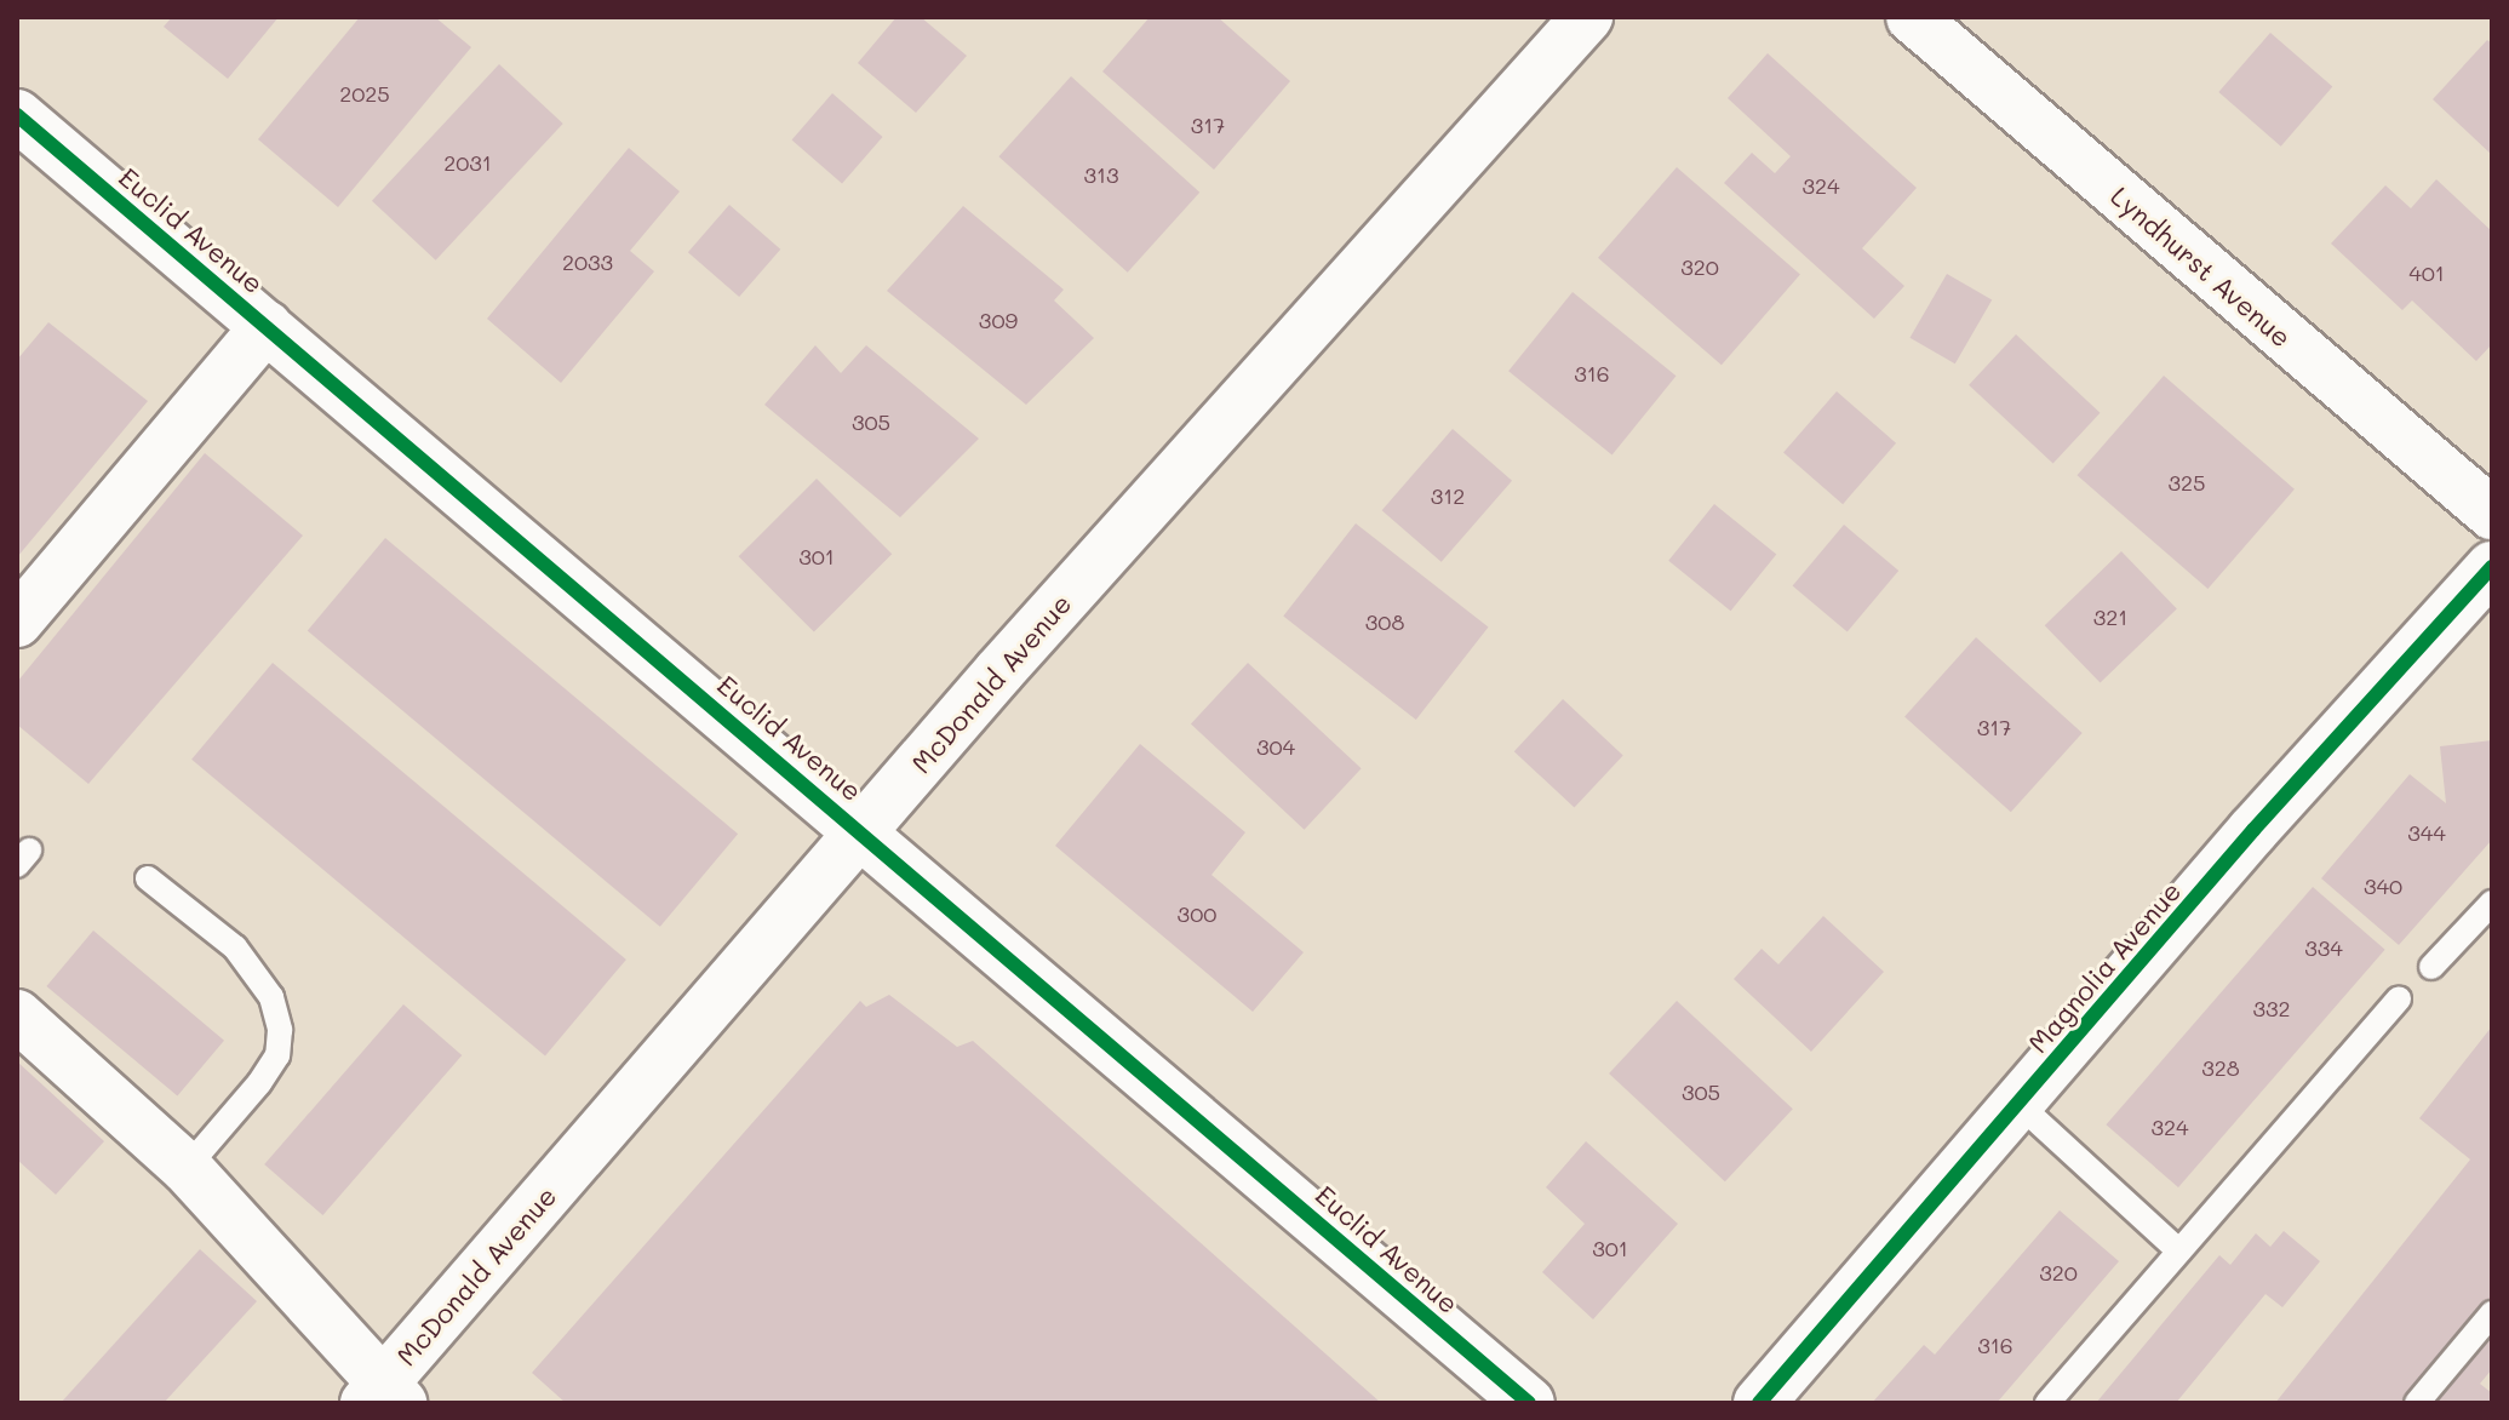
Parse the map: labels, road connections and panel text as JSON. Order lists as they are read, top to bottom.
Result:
{
  "streets": {
    "street": [
      "Euclid Avenue",
      "Lyndhurst Avenue",
      "McDonald Avenue",
      "Magnolia Avenue"
    ]
  },
  "crossings": [
    ["Euclid Avenue", "McDonald Avenue"]
  ],
  "house_numbers": [
    "2025",
    "317",
    "2031",
    "313",
    "324",
    "2033",
    "320",
    "401",
    "309",
    "316",
    "305",
    "325",
    "312",
    "301",
    "321",
    "308",
    "317",
    "304",
    "344",
    "340",
    "300",
    "334",
    "332",
    "328",
    "305",
    "324",
    "301",
    "320",
    "316"
  ]
}
